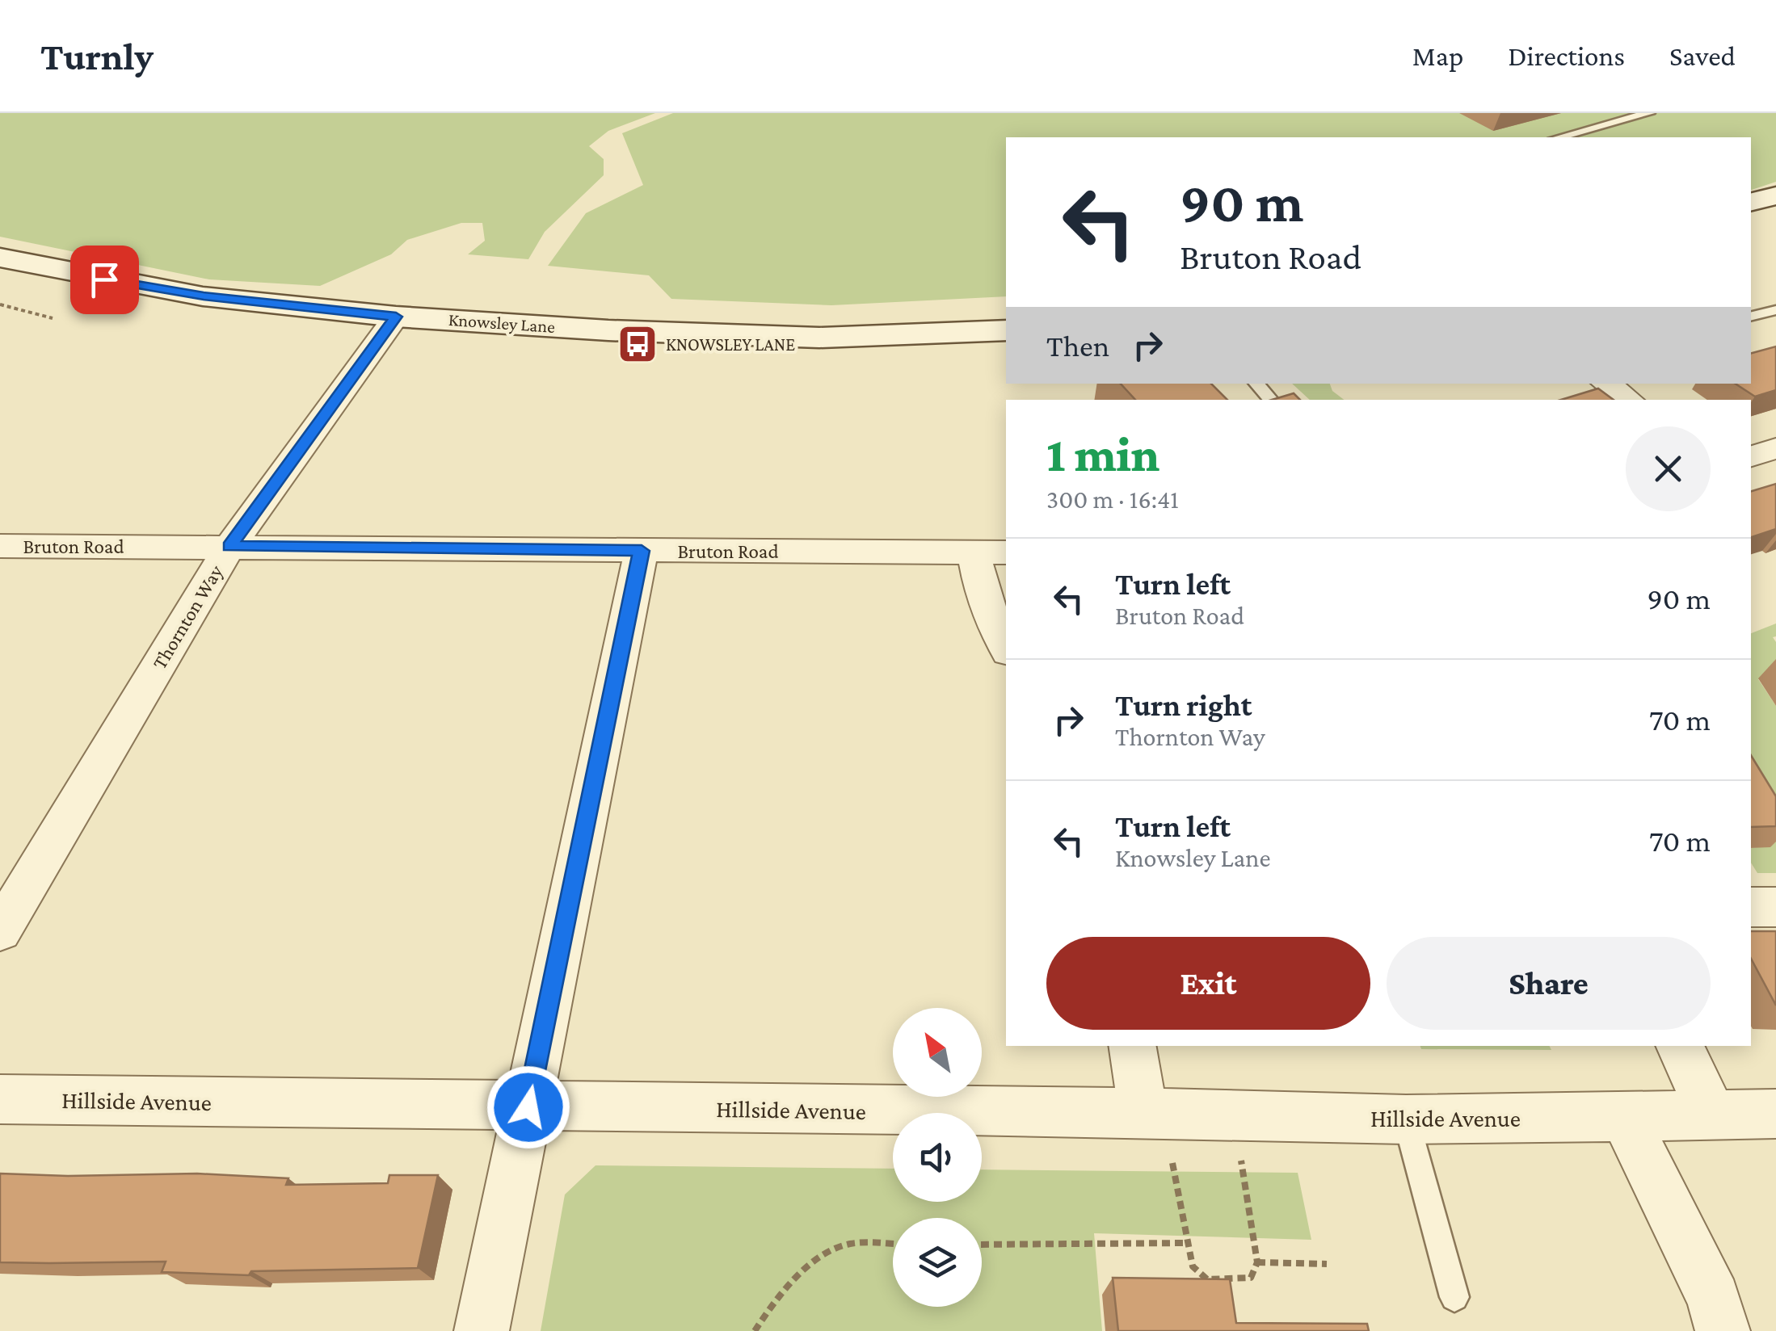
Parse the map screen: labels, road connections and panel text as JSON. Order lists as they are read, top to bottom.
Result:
{
  "streets": {
    "main road": ["Knowsley Lane"],
    "street": ["Bruton Road", "Thornton Way", "Hillside Avenue"]
  },
  "crossings": [
    ["Knowsley Lane", "Thornton Way"],
    ["Bruton Road", "Thornton Way"]
  ],
  "places": {
    "bus stop": ["KNOWSLEY LANE"]
  },
  "north": "top left",
  "page": {
    "header": "Turnly",
    "nav": ["Map", "Directions", "Saved"],
    "turn": ["90 m", "Bruton Road"],
    "then": "Then",
    "heading": ["1 min", "300 m · 16:41"],
    "list": [
      {
        "name": "Turn left",
        "note": "Bruton Road",
        "value": "90 m"
      },
      {
        "name": "Turn right",
        "note": "Thornton Way",
        "value": "70 m"
      },
      {
        "name": "Turn left",
        "note": "Knowsley Lane",
        "value": "70 m"
      }
    ],
    "buttons": ["Exit", "Share"]
  }
}
